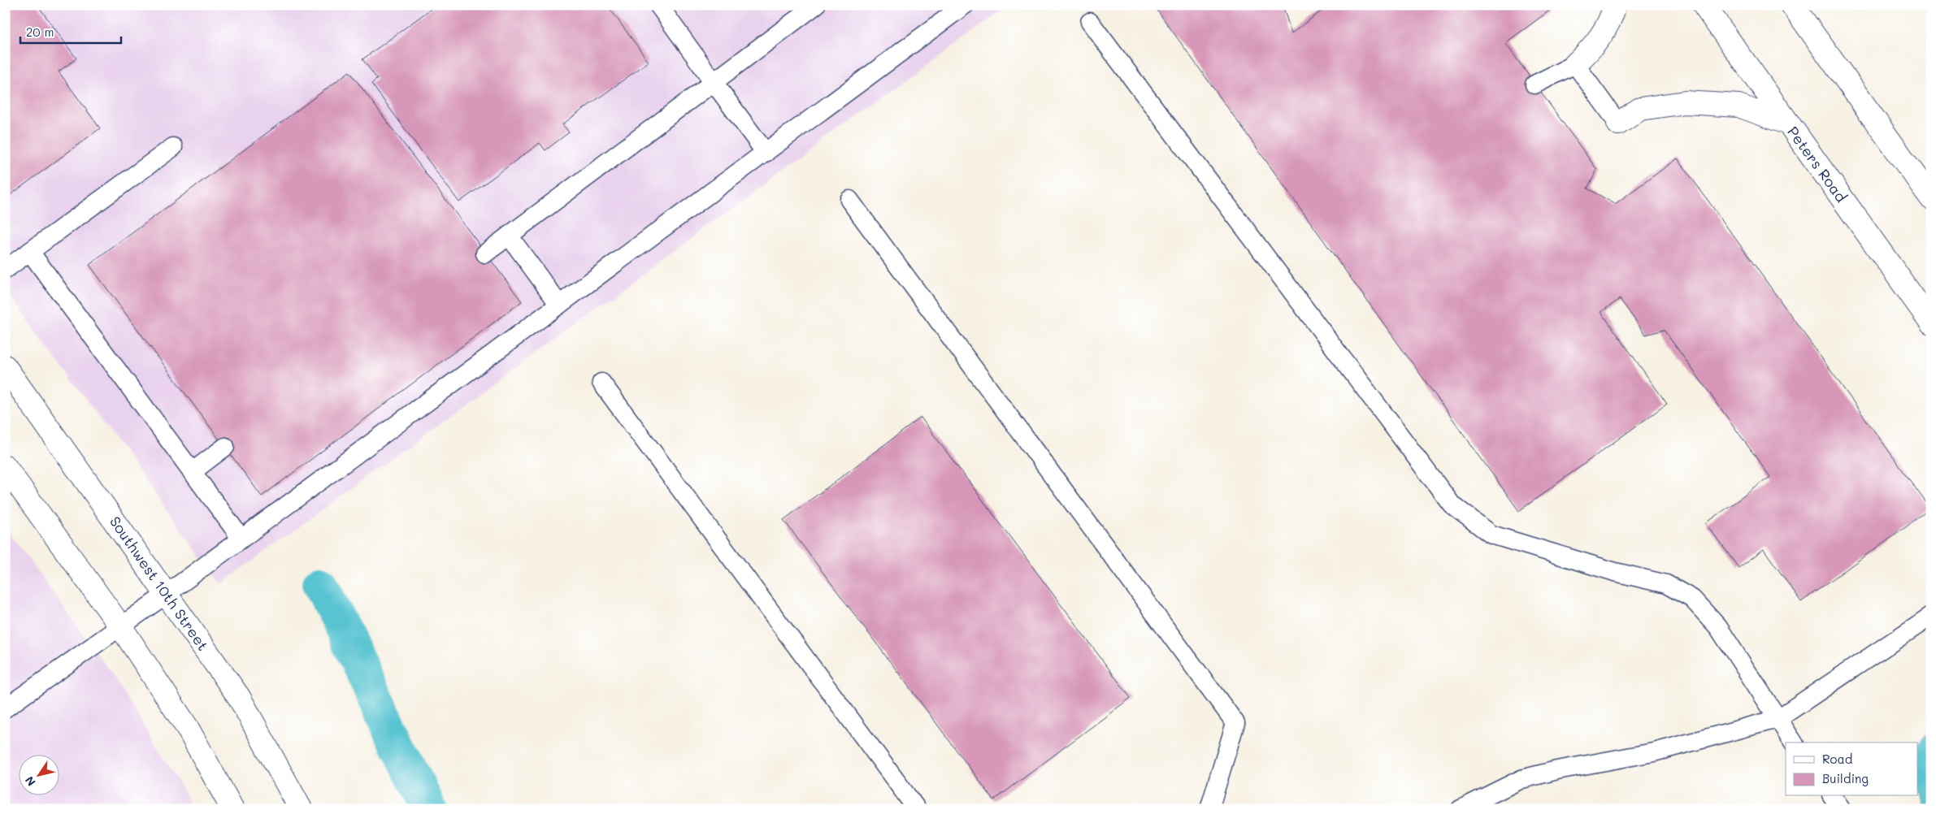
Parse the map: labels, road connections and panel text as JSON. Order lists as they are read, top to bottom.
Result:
{
  "streets": {
    "street": ["Peters Road", "Southwest 10th Street"]
  },
  "legend": ["Road", "Building"],
  "scale_bar": "20 m",
  "north": "bottom left"
}
